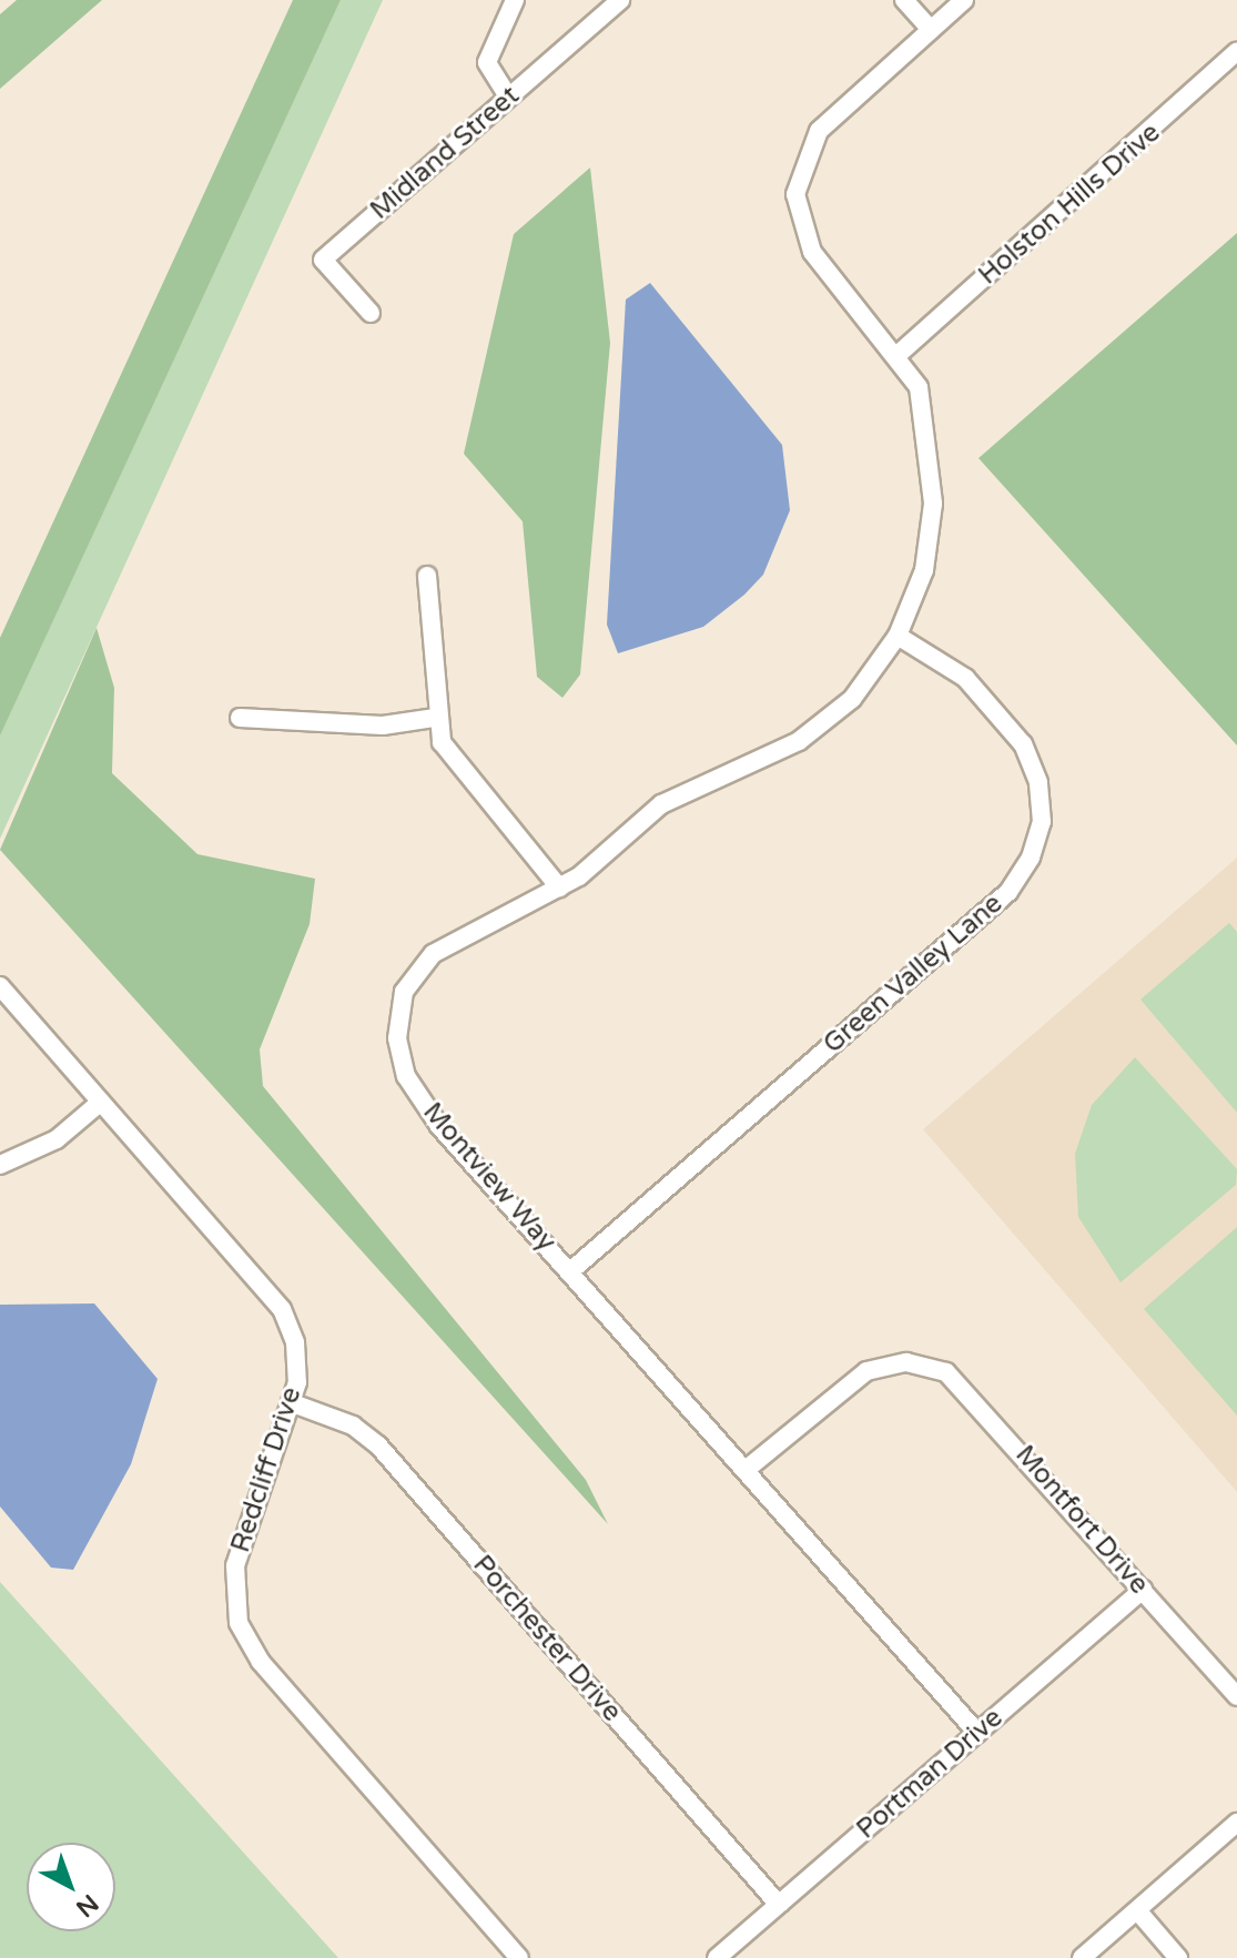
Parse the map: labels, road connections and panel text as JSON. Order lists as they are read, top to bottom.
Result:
{
  "streets": {
    "street": [
      "Midland Street",
      "Holston Hills Drive",
      "Green Valley Lane",
      "Montview Way",
      "Redcliff Drive",
      "Montfort Drive",
      "Porchester Drive",
      "Portman Drive"
    ]
  },
  "crossings": [
    ["Holston Hills Drive", "Montview Way"],
    ["Green Valley Lane", "Montview Way"],
    ["Montview Way", "Montfort Drive"],
    ["Montview Way", "Portman Drive"],
    ["Redcliff Drive", "Porchester Drive"],
    ["Montfort Drive", "Portman Drive"],
    ["Porchester Drive", "Portman Drive"]
  ],
  "north": "bottom right"
}
